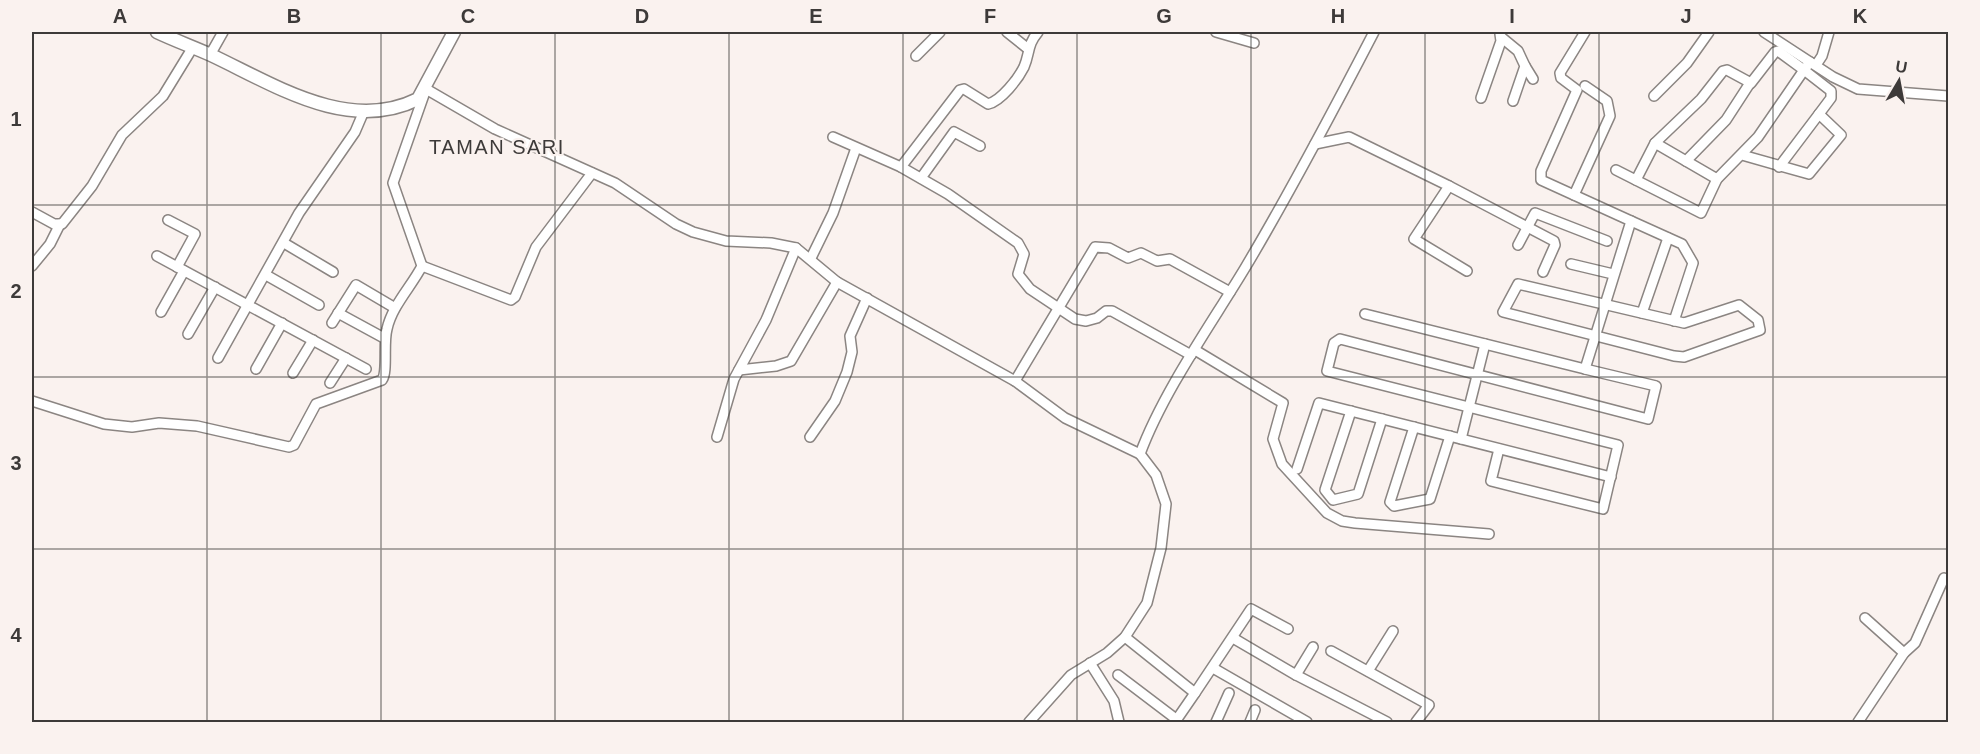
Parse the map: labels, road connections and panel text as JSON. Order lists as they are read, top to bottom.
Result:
{
  "districts": ["TAMAN SARI"],
  "north": "top",
  "grid": {
    "columns": [
      "A",
      "B",
      "C",
      "D",
      "E",
      "F",
      "G",
      "H",
      "I",
      "J",
      "K"
    ],
    "rows": [
      "1",
      "2",
      "3",
      "4"
    ]
  }
}
